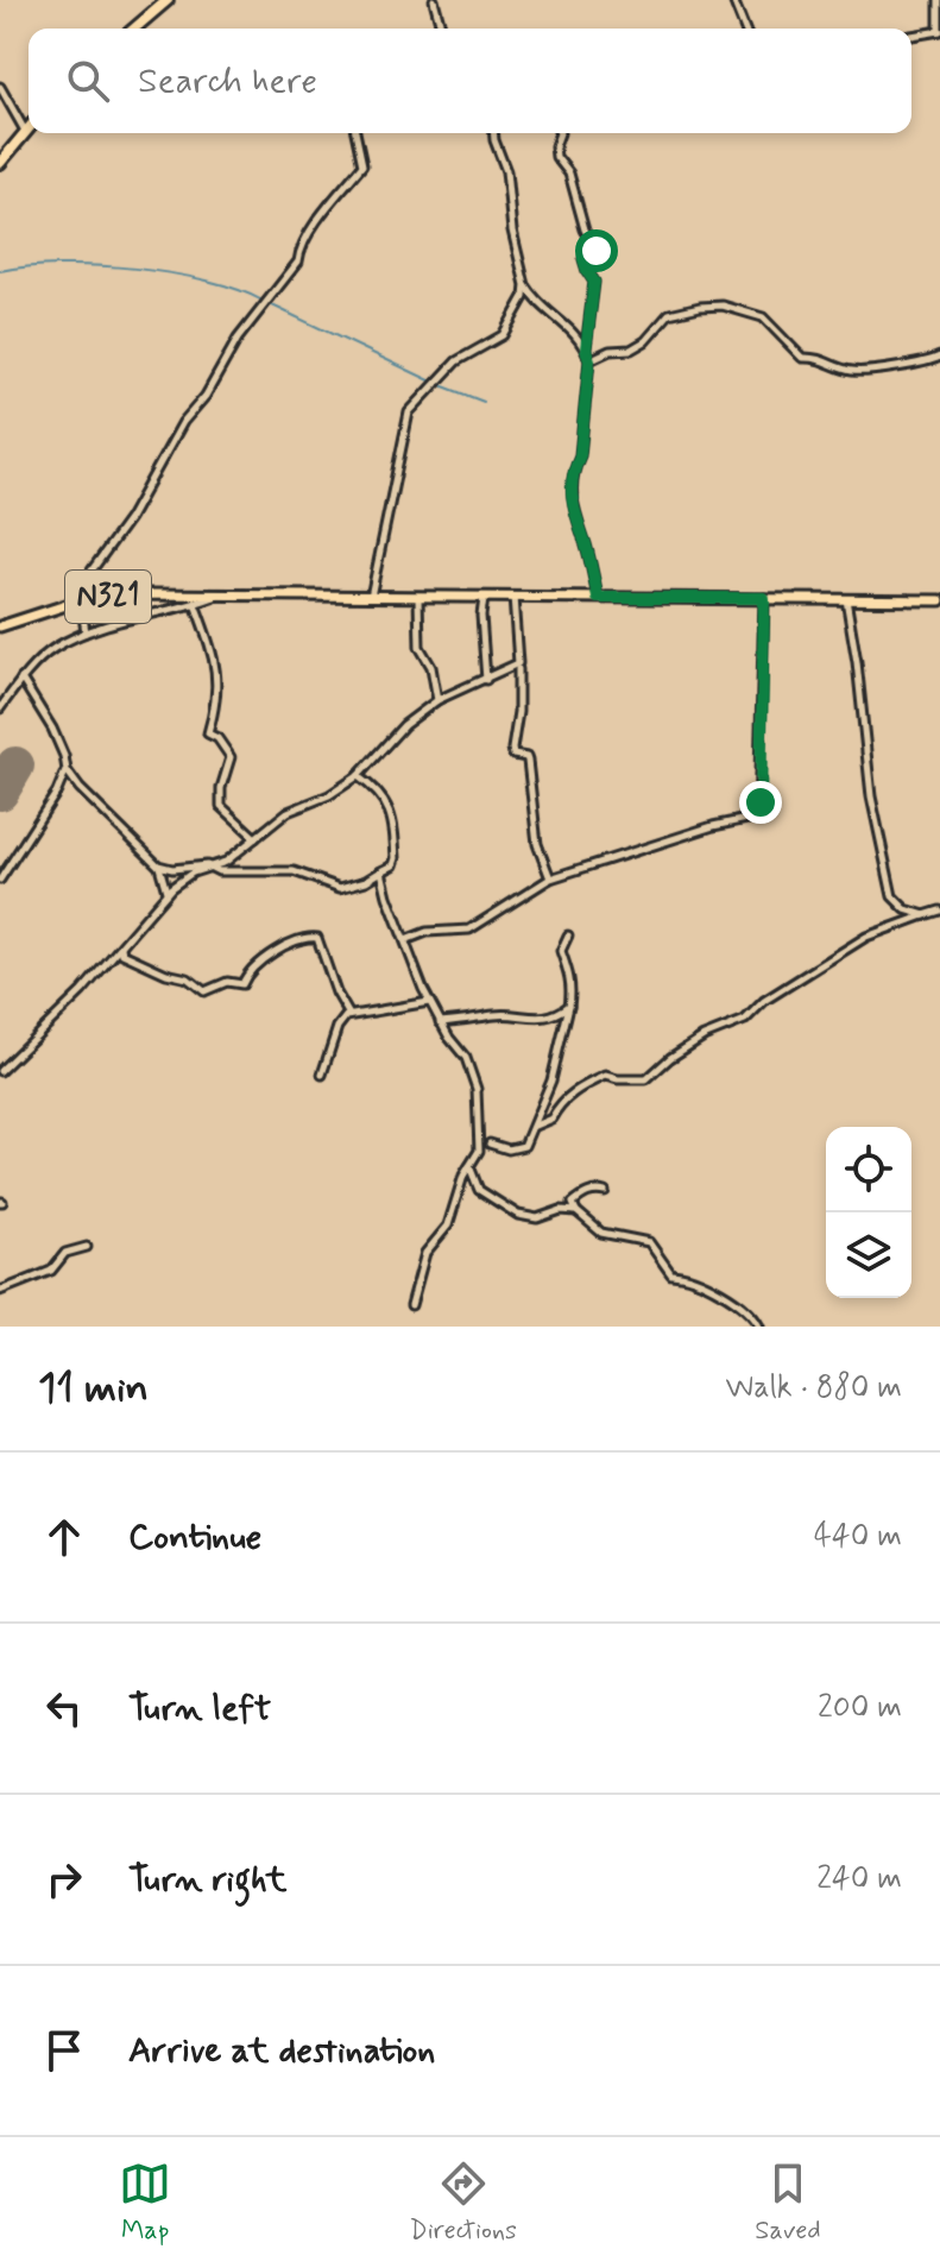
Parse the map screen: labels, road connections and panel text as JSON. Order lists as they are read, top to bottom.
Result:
{
  "streets": {
    "main road": ["N321"]
  },
  "page": {
    "search": "Search here",
    "heading": ["11 min", "Walk · 880 m"],
    "list": [
      ["Continue", "440 m"],
      ["Turn left", "200 m"],
      ["Turn right", "240 m"],
      "Arrive at destination"
    ],
    "nav": ["Map", "Directions", "Saved"]
  }
}
